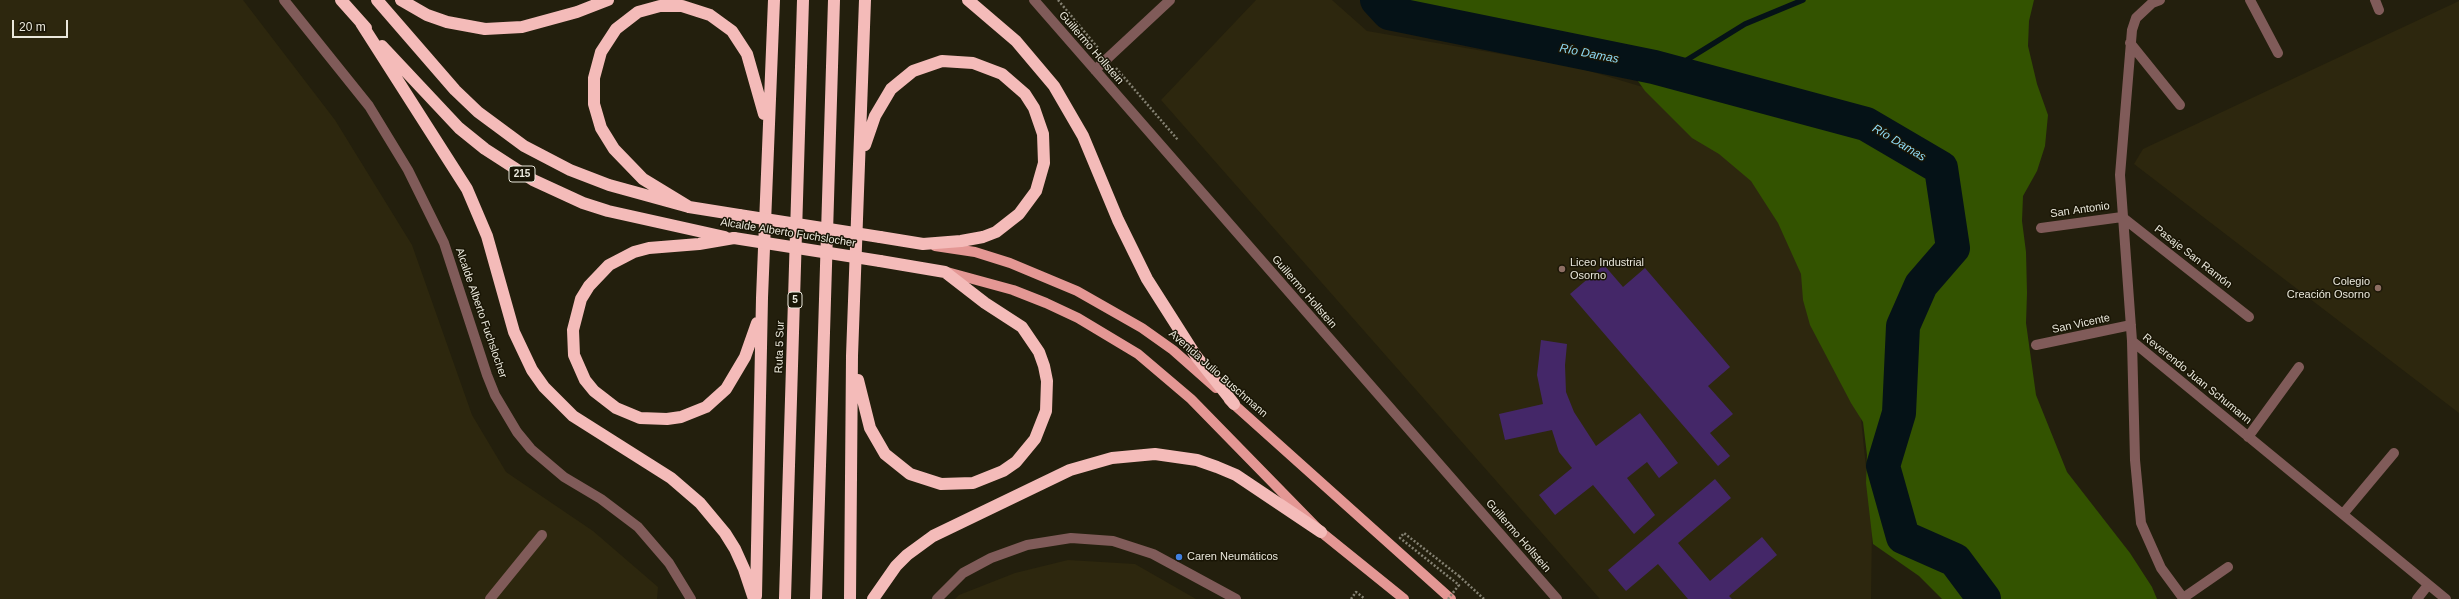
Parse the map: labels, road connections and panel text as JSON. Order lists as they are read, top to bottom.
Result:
{
  "streets": {
    "highway": [
      "215",
      "Alcalde Alberto Fuchslocher",
      "5",
      "Ruta 5 Sur"
    ],
    "main road": ["Avenida Julio Buschmann"],
    "street": [
      "Guillermo Hollstein",
      "San Antonio",
      "Pasaje San Ramón",
      "San Vicente",
      "Reverendo Juan Schumann"
    ]
  },
  "crossings": [
    ["San Antonio", "Pasaje San Ramón"],
    ["San Antonio", "Reverendo Juan Schumann"],
    ["Alcalde Alberto Fuchslocher", "Avenida Julio Buschmann"],
    ["Pasaje San Ramón", "Reverendo Juan Schumann"],
    ["San Vicente", "Reverendo Juan Schumann"]
  ],
  "water": ["Río Damas"],
  "places": ["Liceo Industrial Osorno", "Colegio Creación Osorno", "Caren Neumáticos"],
  "scale_bar": "20 m"
}
